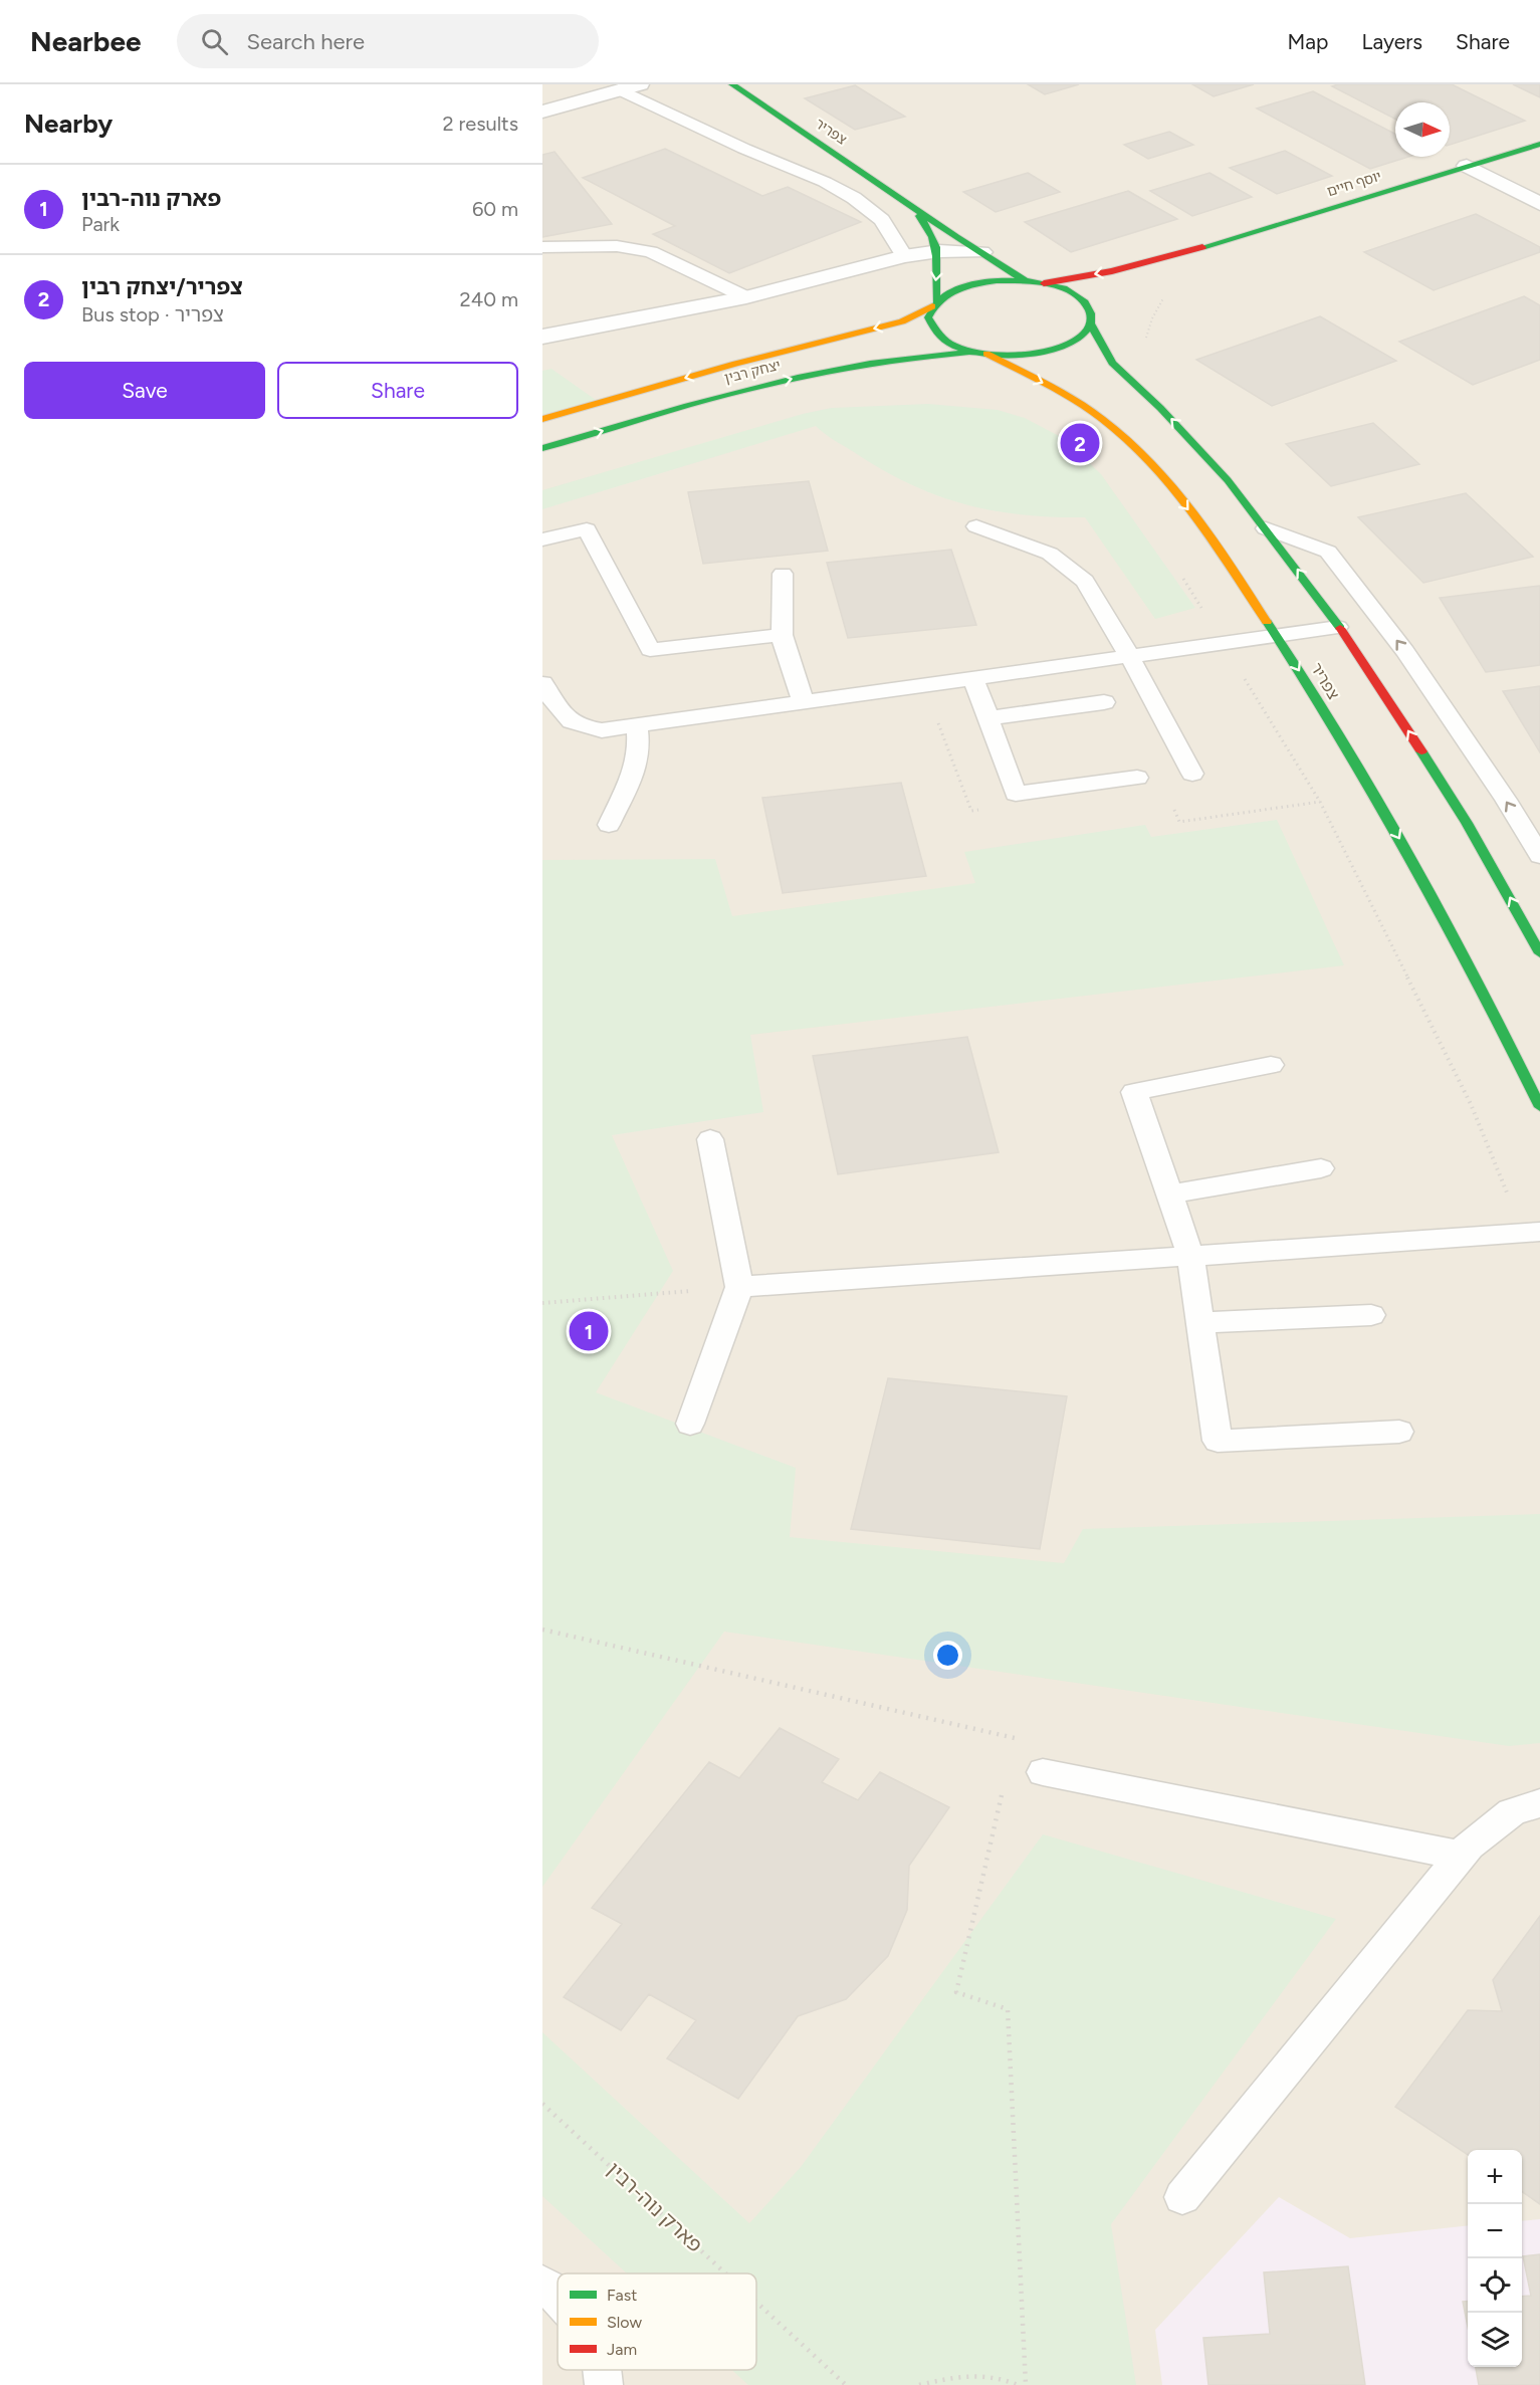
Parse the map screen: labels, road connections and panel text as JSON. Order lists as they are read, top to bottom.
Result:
{
  "streets": {
    "street": ["צפריר", "יוסף חיים", "יצחק רבין"],
    "path": ["פארק נוה-רבין"]
  },
  "crossings": [
    ["צפריר", "יצחק רבין"],
    ["יוסף חיים", "יצחק רבין"]
  ],
  "legend": ["Fast", "Slow", "Jam"],
  "north": "right",
  "page": {
    "header": "Nearbee",
    "search": "Search here",
    "nav": ["Map", "Layers", "Share"],
    "heading": ["Nearby", "2 results"],
    "list": [
      {
        "mark": "1",
        "name": "פארק נוה-רבין",
        "note": "Park",
        "value": "60 m"
      },
      {
        "mark": "2",
        "name": "צפריר/יצחק רבין",
        "note": "Bus stop · צפריר",
        "value": "240 m"
      }
    ],
    "buttons": ["Save", "Share"],
    "pins": ["2", "1"],
    "map_buttons": ["+", "−"]
  }
}
